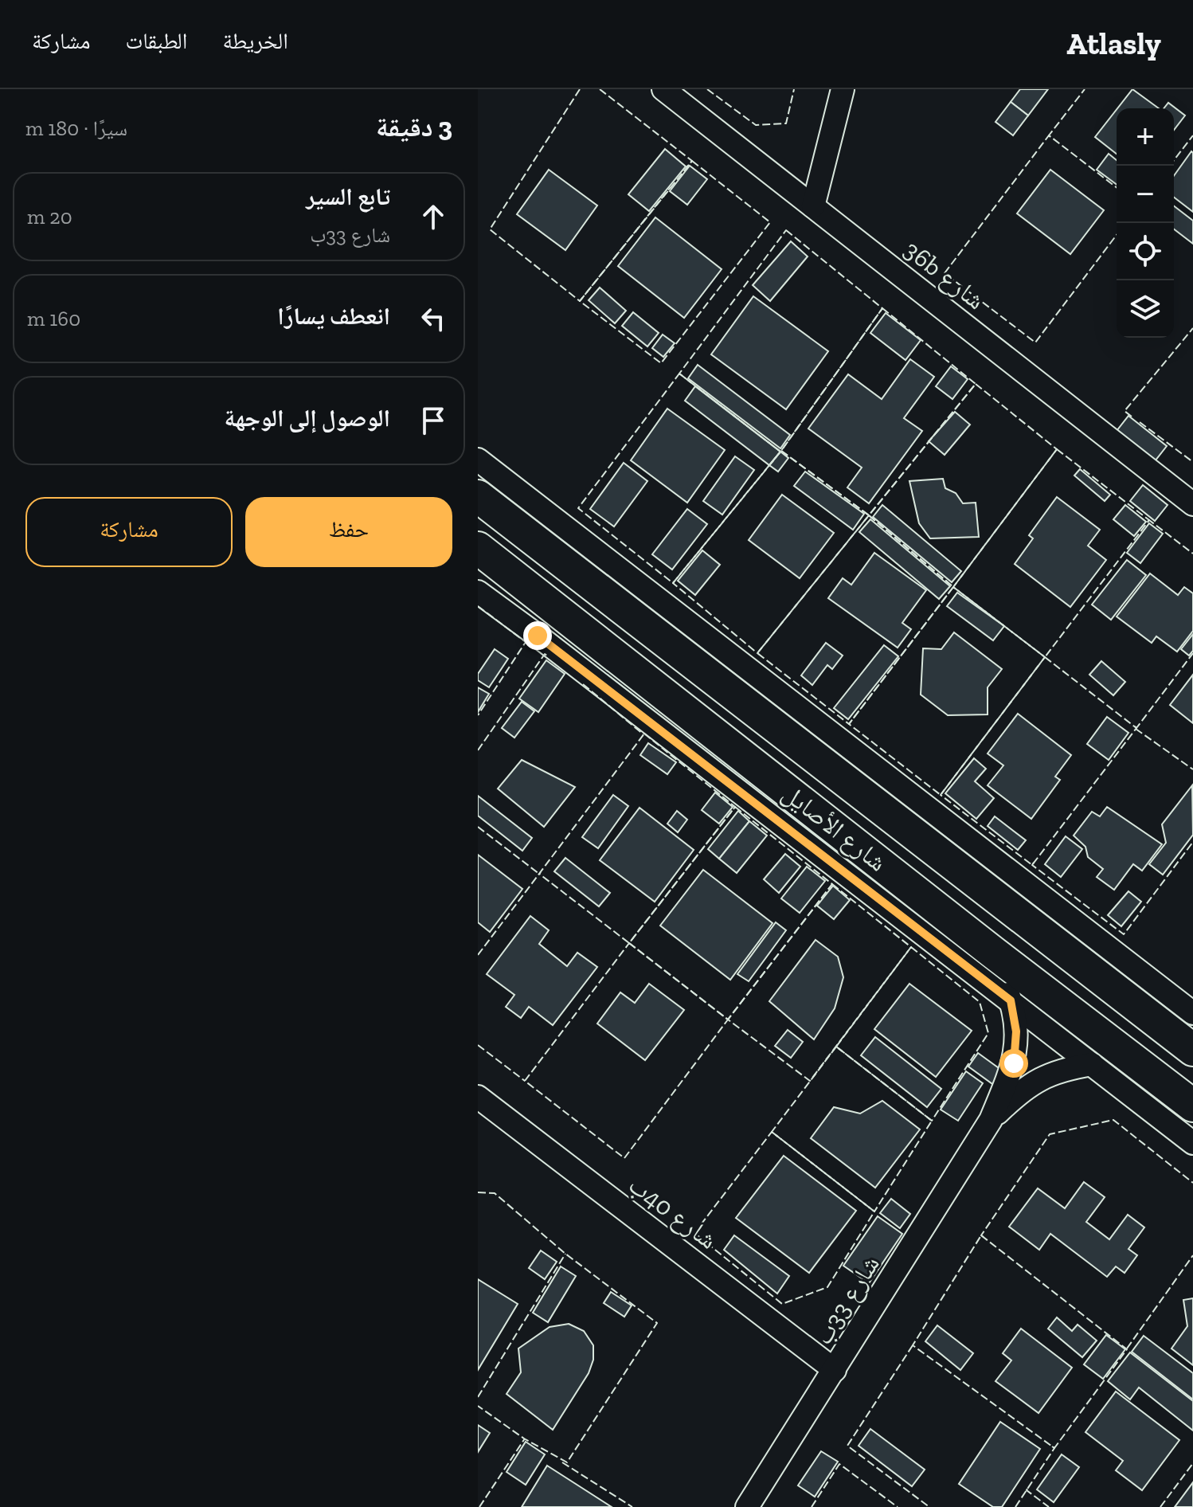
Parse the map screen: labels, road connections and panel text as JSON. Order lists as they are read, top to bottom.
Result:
{
  "streets": {
    "street": [
      "36b شارع",
      "شارع الأصايل",
      "شارع 40ب",
      "شارع 33ب"
    ]
  },
  "crossings": [
    ["شارع الأصايل", "شارع 33ب"],
    ["شارع 40ب", "شارع 33ب"]
  ],
  "page": {
    "header": "Atlasly",
    "nav": ["الخريطة", "الطبقات", "مشاركة"],
    "heading": ["3 دقيقة", "سيرًا · 180 m"],
    "map_buttons": ["+", "−"],
    "list": [
      ["تابع السير", "شارع 33ب", "20 m"],
      ["انعطف يسارًا", "160 m"],
      "الوصول إلى الوجهة"
    ],
    "buttons": ["حفظ", "مشاركة"]
  }
}
